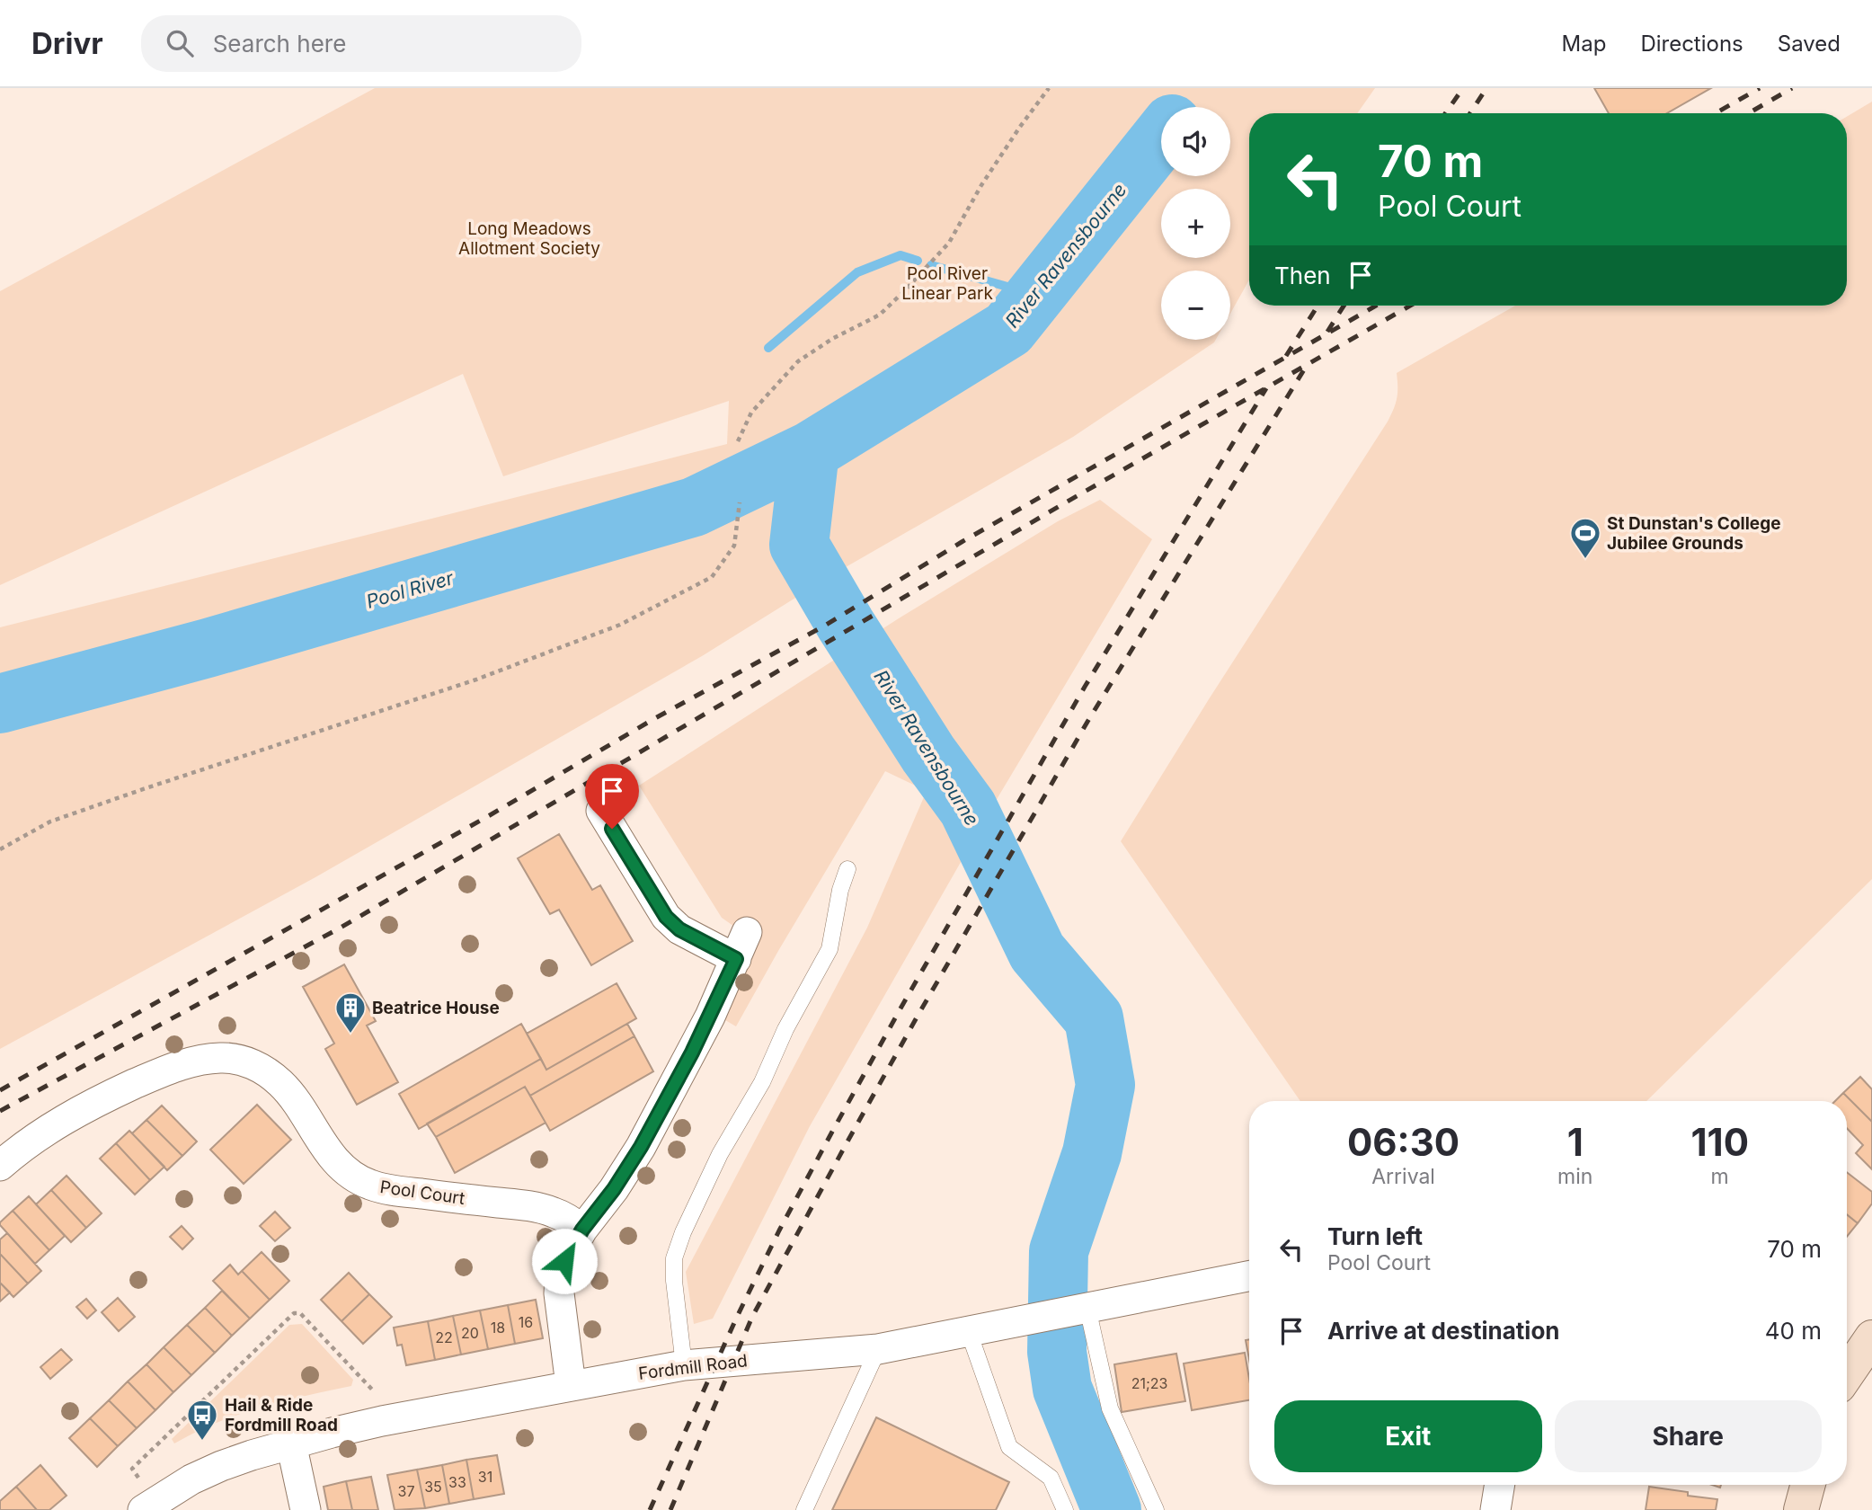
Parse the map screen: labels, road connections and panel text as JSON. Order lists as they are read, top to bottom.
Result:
{
  "streets": {
    "street": ["Pool Court", "Fordmill Road"]
  },
  "water": ["River Ravensbourne", "Pool River"],
  "parks": ["Long Meadows Allotment Society", "Pool River Linear Park"],
  "places": {
    "sports": ["St Dunstan's College Jubilee Grounds"],
    "building": ["Beatrice House"],
    "bus stop": ["Hail & Ride Fordmill Road"]
  },
  "house_numbers": [
    "16",
    "18",
    "20",
    "22",
    "21;23",
    "31",
    "33",
    "35",
    "37"
  ],
  "page": {
    "header": "Drivr",
    "search": "Search here",
    "nav": ["Map", "Directions", "Saved"],
    "map_buttons": ["+", "−"],
    "turn": ["70 m", "Pool Court"],
    "then": "Then",
    "eta": [
      "06:30",
      "Arrival",
      "1",
      "min",
      "110",
      "m"
    ],
    "list": [
      {
        "name": "Turn left",
        "note": "Pool Court",
        "value": "70 m"
      },
      {
        "name": "Arrive at destination",
        "value": "40 m"
      }
    ],
    "buttons": ["Exit", "Share"]
  }
}
